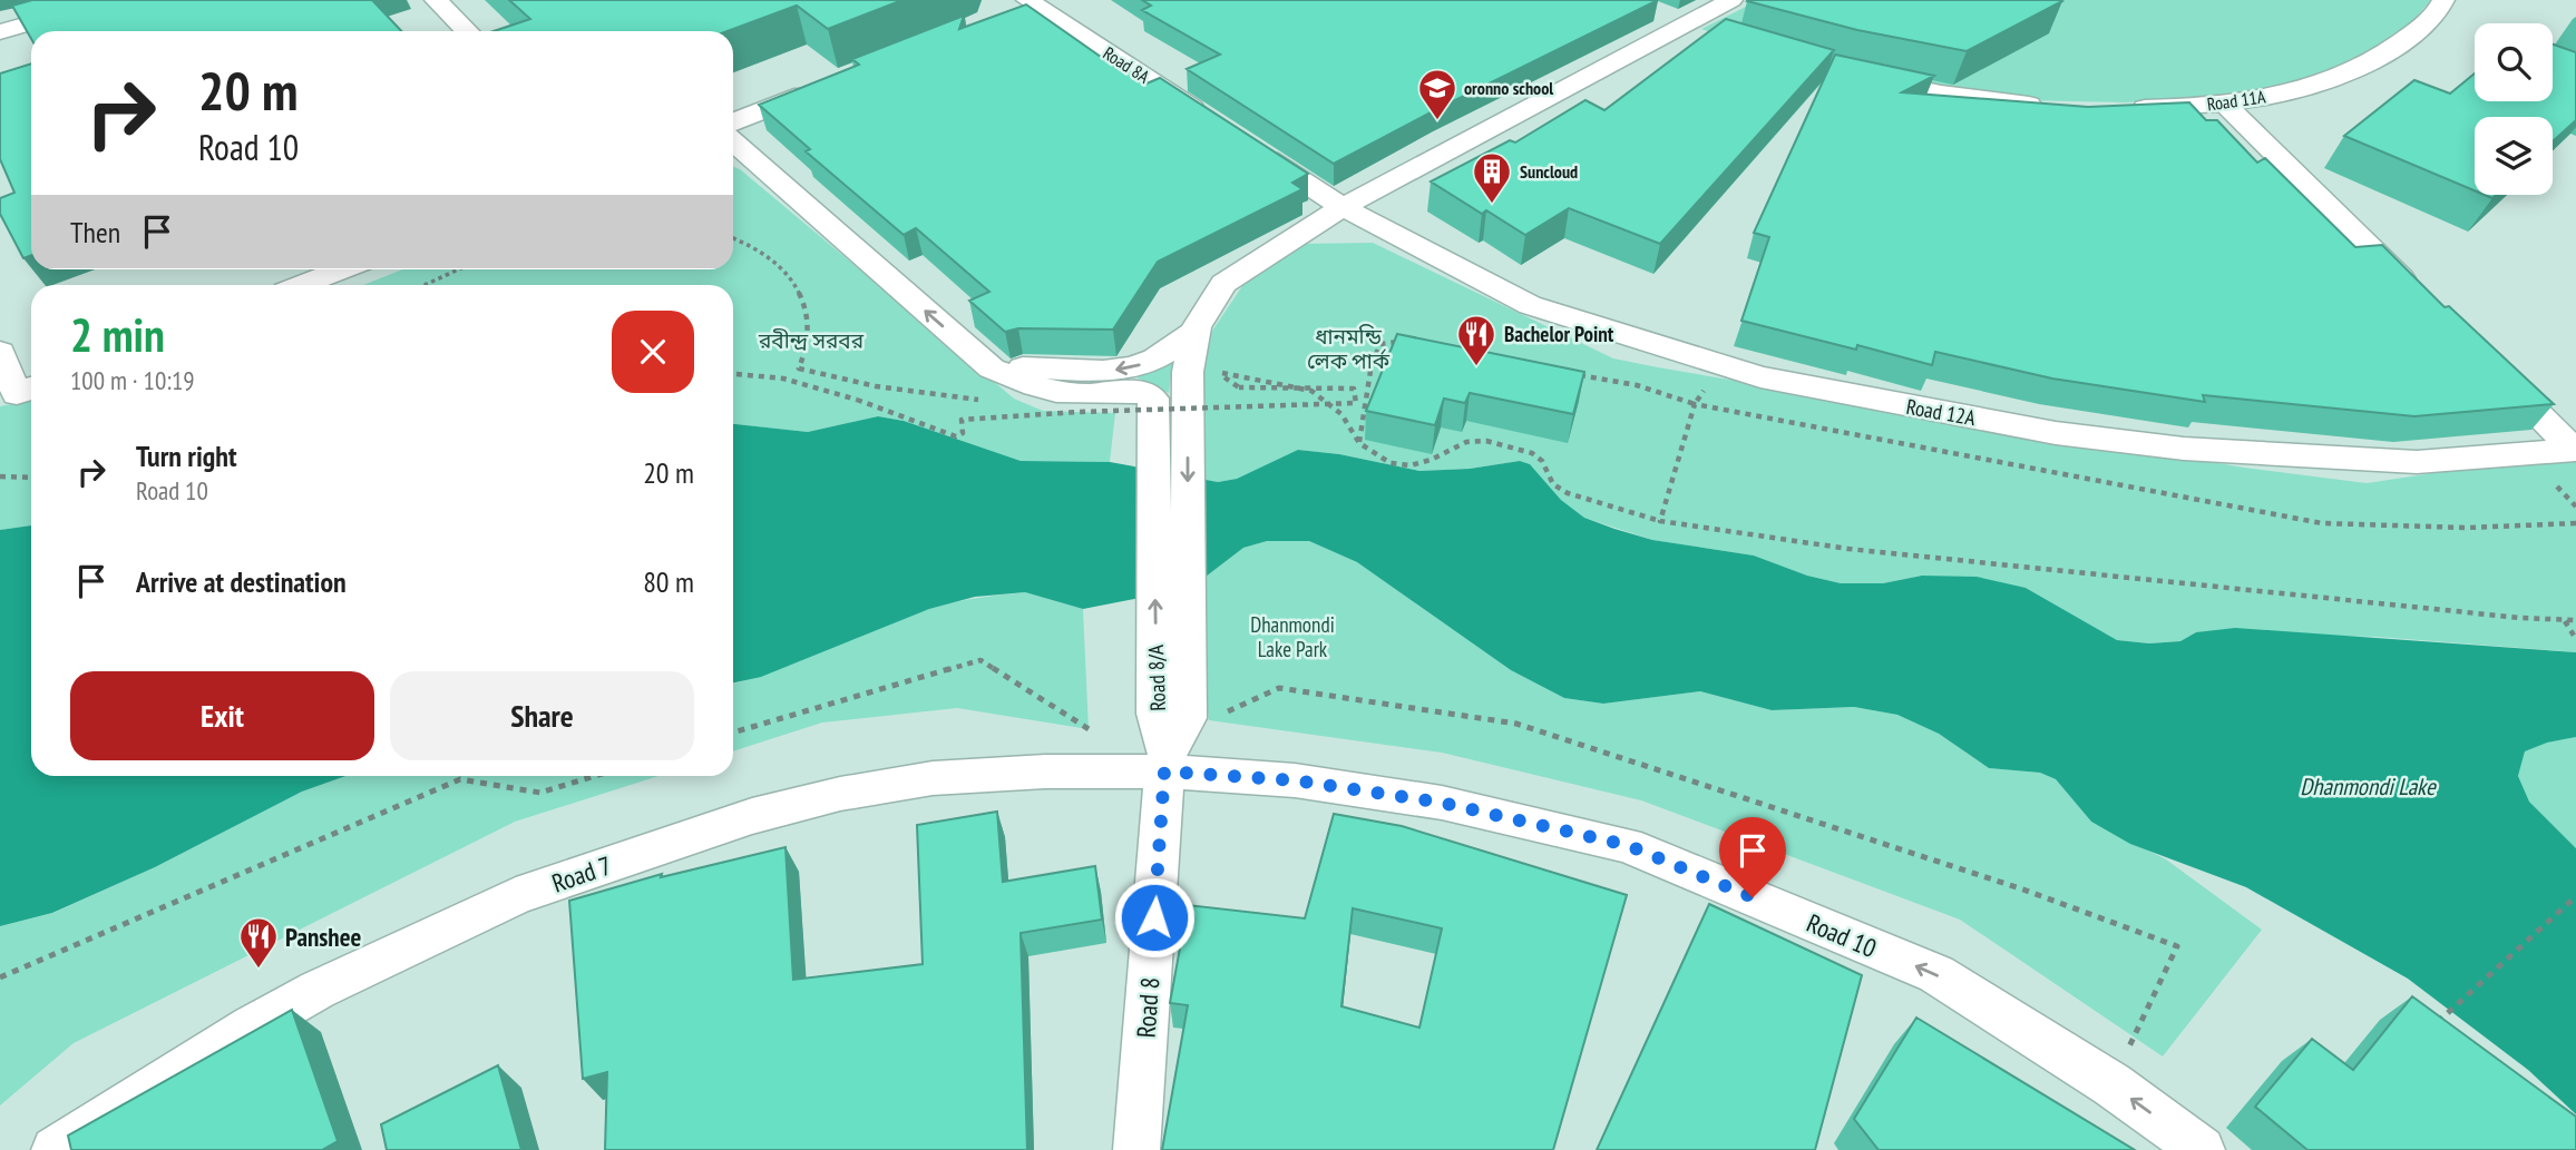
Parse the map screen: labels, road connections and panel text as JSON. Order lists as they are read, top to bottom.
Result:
{
  "streets": {
    "street": [
      "Road 8A",
      "Road 11A",
      "Road 12A",
      "Road 8/A",
      "Road 7",
      "Road 10",
      "Road 8"
    ]
  },
  "crossings": [
    ["Road 12A", "Road 8/A"],
    ["Road 8/A", "Road 7"],
    ["Road 8/A", "Road 10"],
    ["Road 8/A", "Road 8"],
    ["Road 7", "Road 10"],
    ["Road 7", "Road 8"],
    ["Road 10", "Road 8"]
  ],
  "one_way": ["Road 10"],
  "water": ["Dhanmondi Lake"],
  "parks": ["ধানমন্ডি লেক পার্ক", "রবীন্দ্র সরবর", "Dhanmondi Lake Park"],
  "places": {
    "school or university": ["oronno school"],
    "building": ["Suncloud"],
    "restaurant": ["Bachelor Point", "Panshee"]
  },
  "page": {
    "turn": ["20 m", "Road 10"],
    "then": "Then",
    "heading": ["2 min", "100 m · 10:19"],
    "list": [
      {
        "name": "Turn right",
        "note": "Road 10",
        "value": "20 m"
      },
      {
        "name": "Arrive at destination",
        "value": "80 m"
      }
    ],
    "buttons": ["Exit", "Share"]
  }
}
